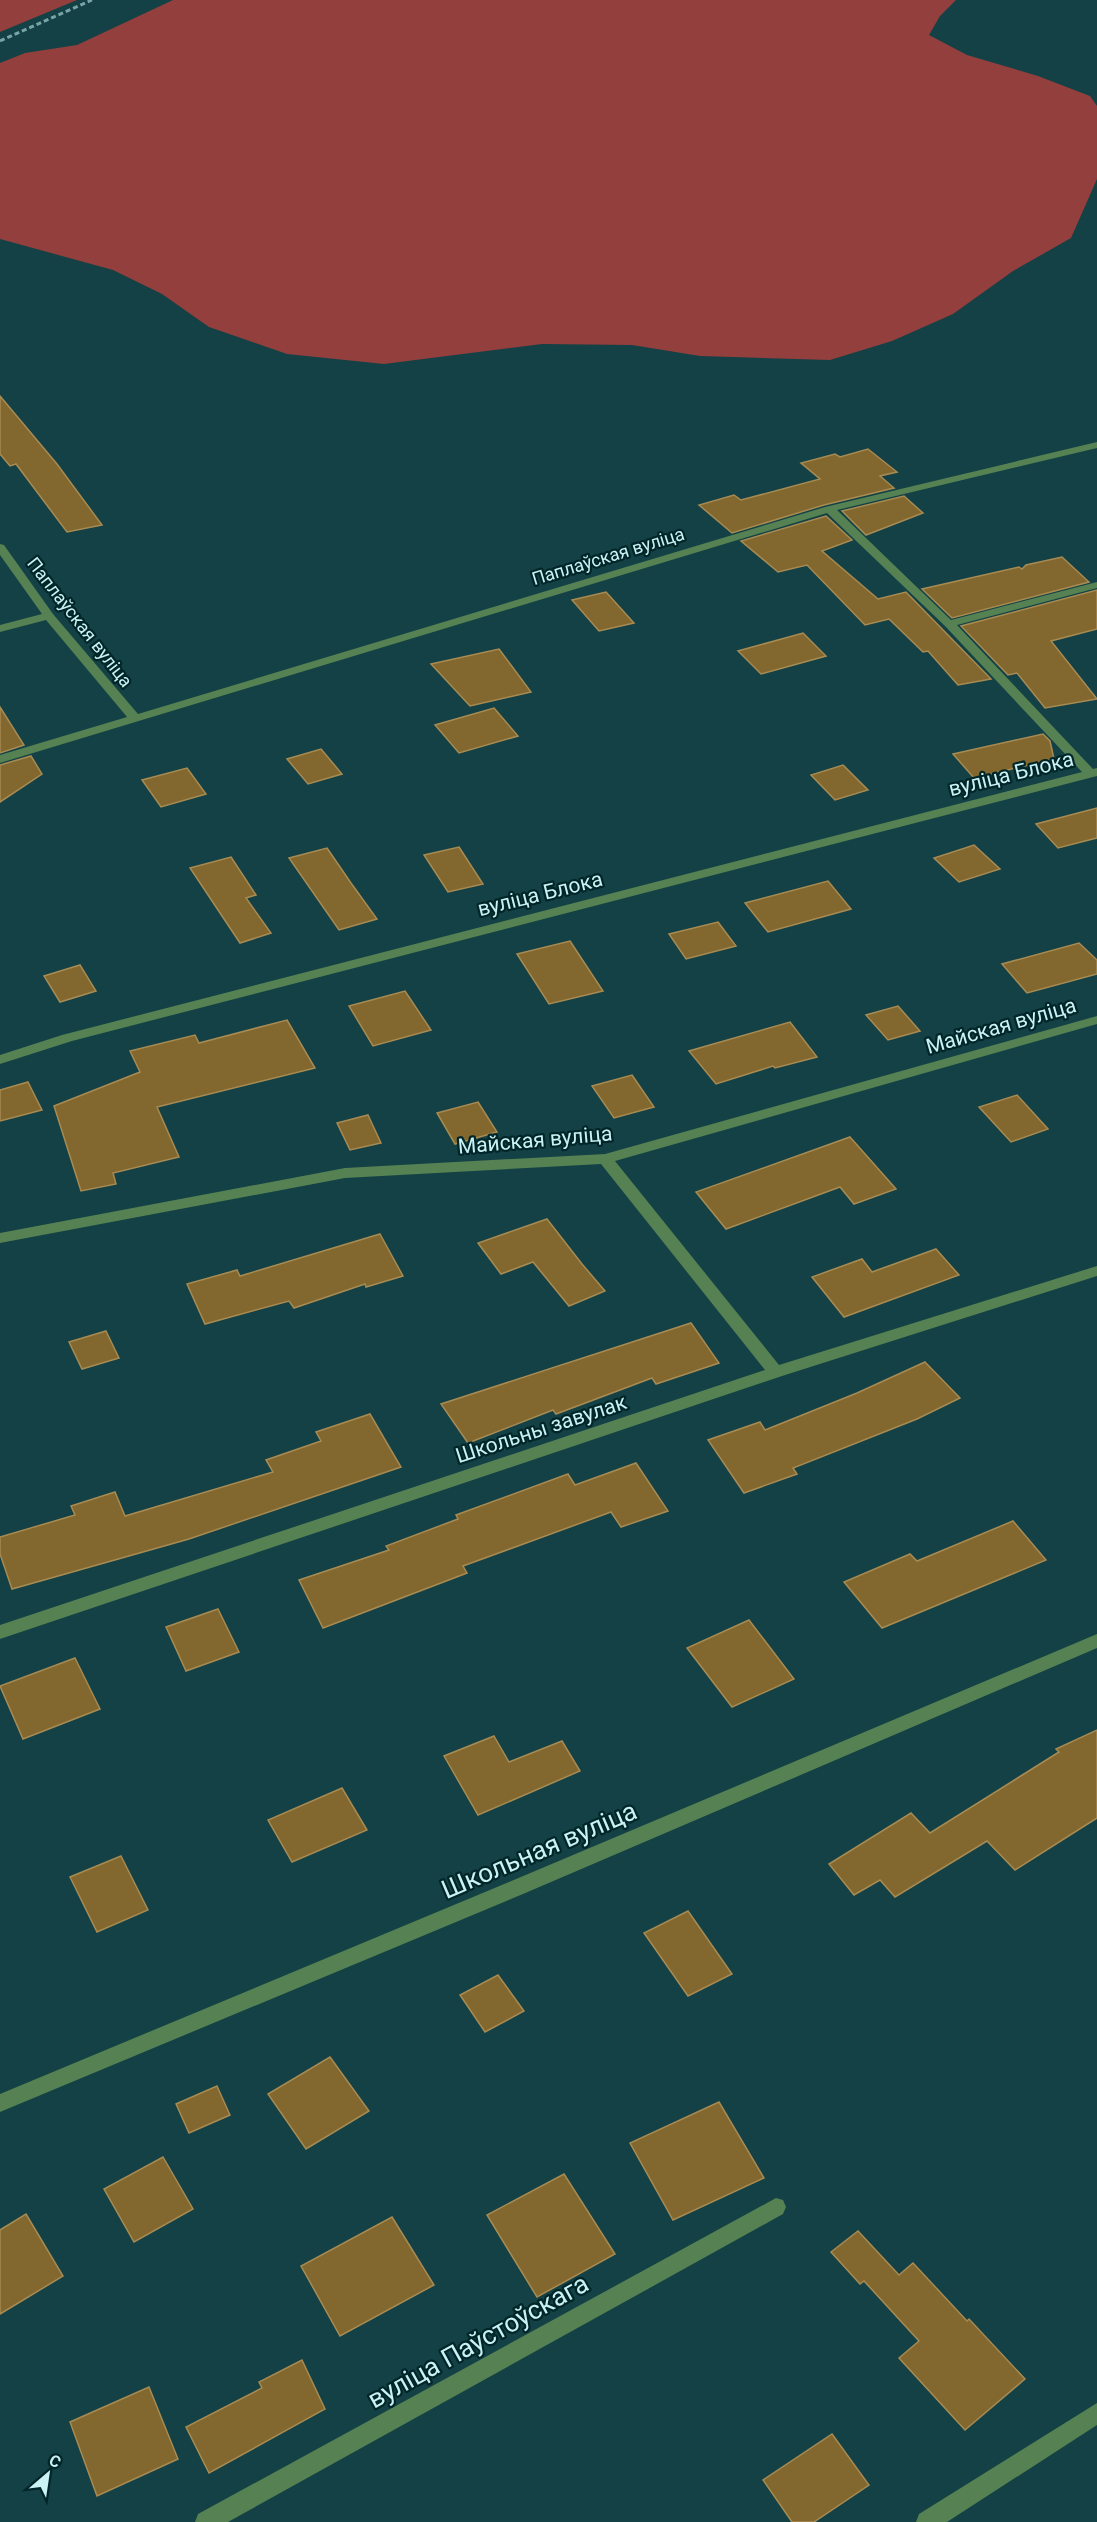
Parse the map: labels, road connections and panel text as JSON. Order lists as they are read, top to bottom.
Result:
{
  "streets": {
    "street": [
      "Паплаўская вуліца",
      "вуліца Блока",
      "Майская вуліца",
      "Школьны завулак",
      "Школьная вуліца",
      "вуліца Паўстоўскага"
    ]
  },
  "crossings": [
    ["Паплаўская вуліца", "вуліца Блока"]
  ],
  "north": "top right"
}
